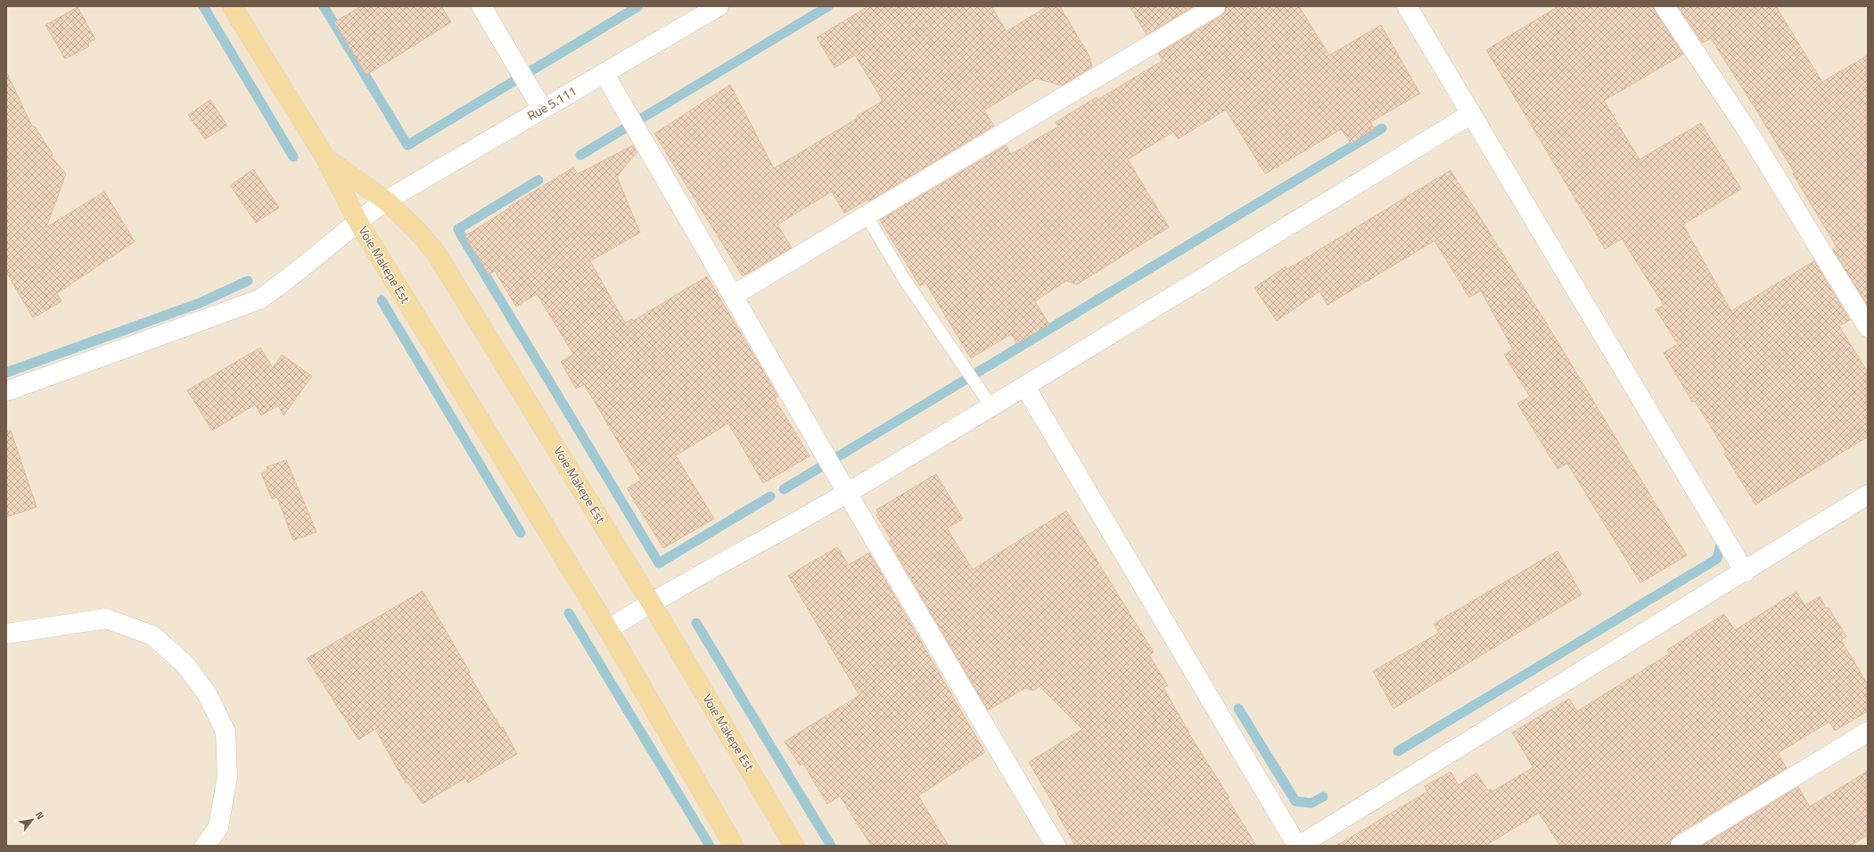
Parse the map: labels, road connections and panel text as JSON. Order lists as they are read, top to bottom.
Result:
{
  "streets": {
    "main road": ["Voie Makepe Est"],
    "street": ["Rue 5.111"]
  },
  "crossings": [
    ["Rue 5.111", "Voie Makepe Est"]
  ],
  "north": "top right"
}
